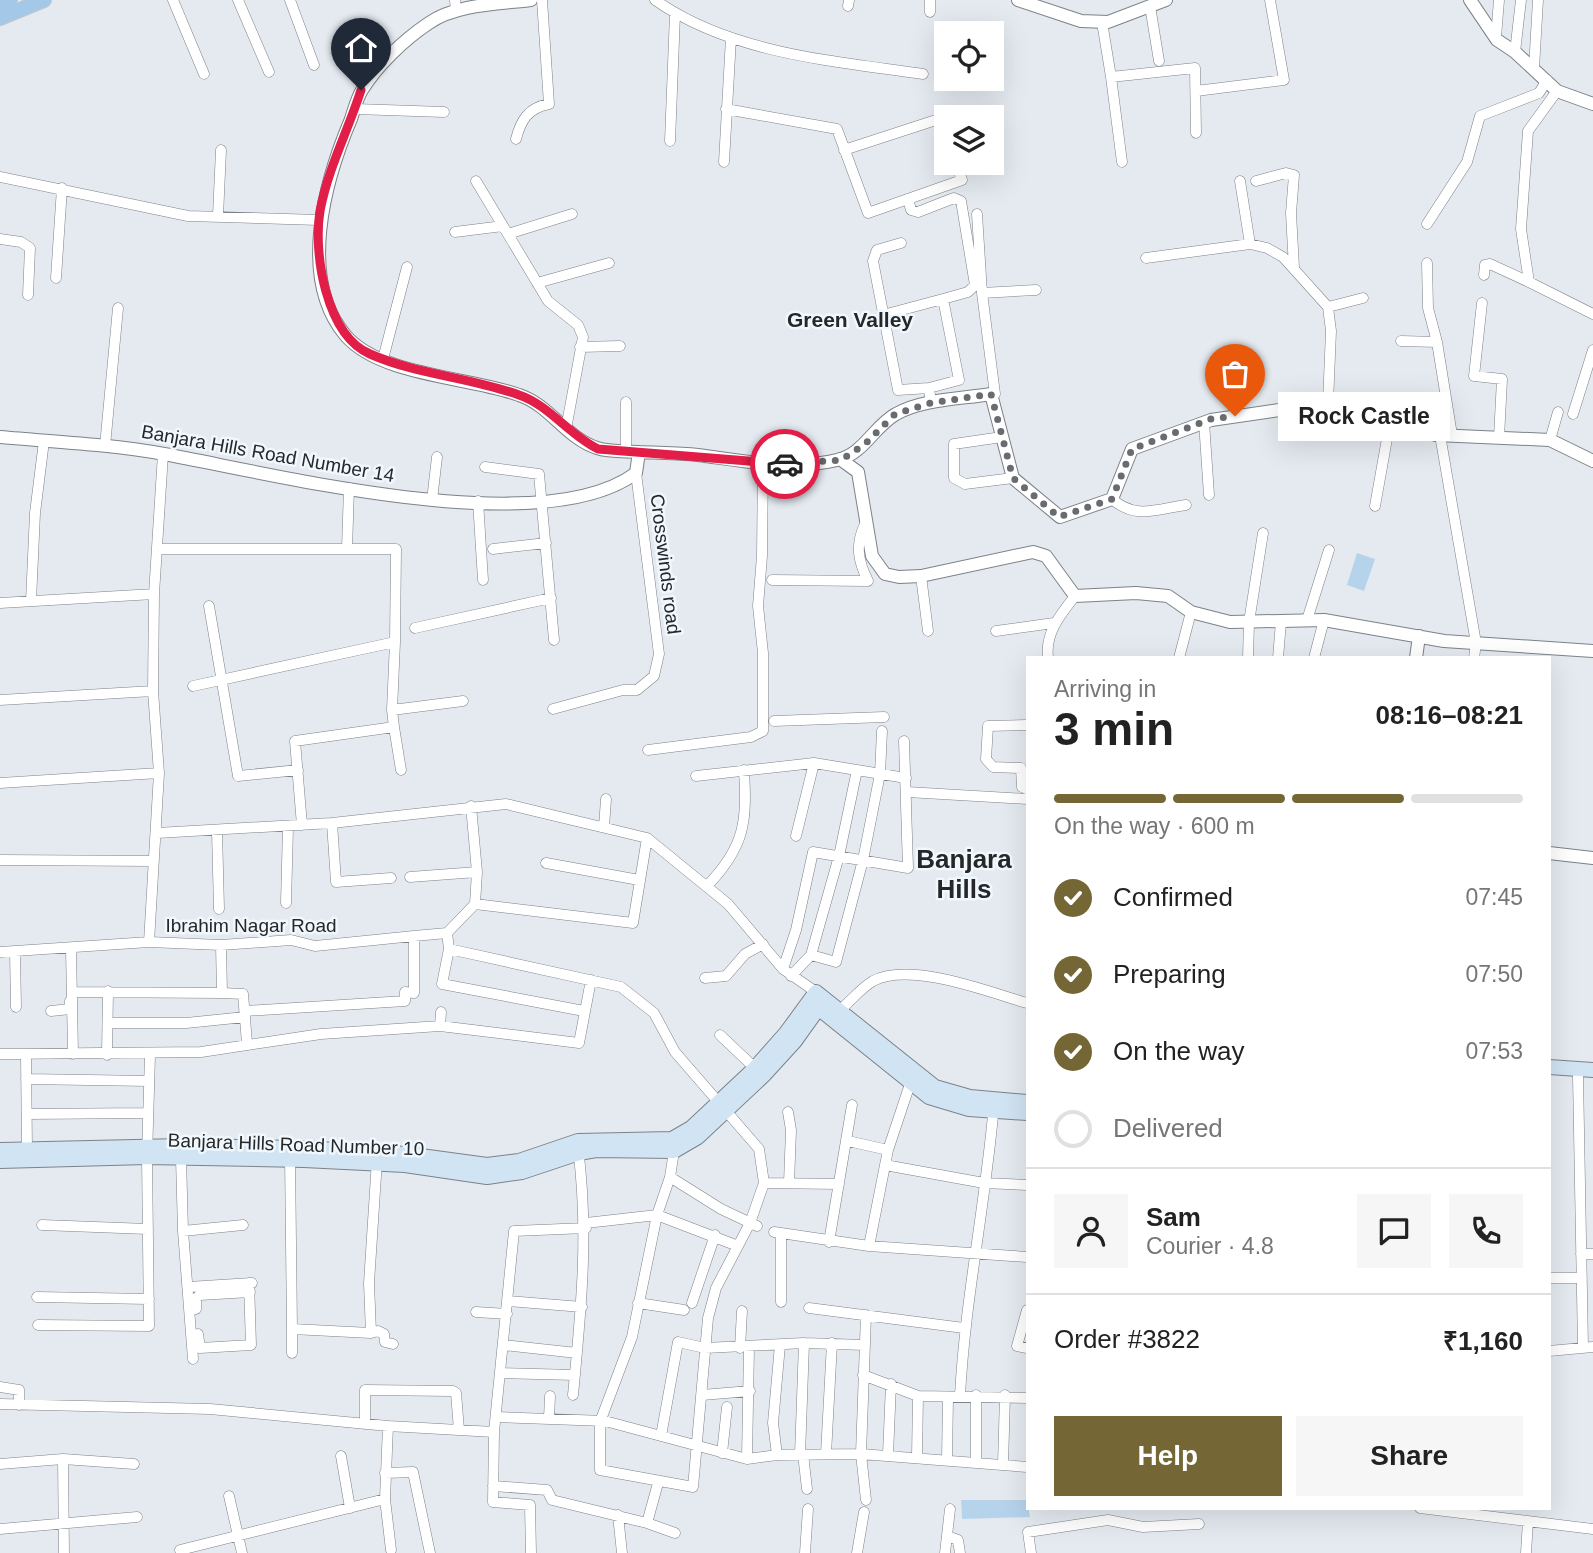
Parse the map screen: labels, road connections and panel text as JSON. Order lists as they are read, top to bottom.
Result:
{
  "streets": {
    "main road": ["Banjara Hills Road Number 10"],
    "street": ["Banjara Hills Road Number 14", "Crosswinds road", "Ibrahim Nagar Road"]
  },
  "crossings": [
    ["Banjara Hills Road Number 14", "Crosswinds road"]
  ],
  "districts": ["Green Valley", "Banjara Hills"],
  "places": ["Rock Castle"],
  "page": {
    "bubble": "Rock Castle",
    "heading": ["3 min", "Arriving in", "08:16–08:21"],
    "panel": [
      "Sam",
      "Courier · 4.8",
      "Order #3822",
      "₹1,160"
    ],
    "bar": "On the way · 600 m",
    "list": [
      ["Confirmed", "07:45"],
      ["Preparing", "07:50"],
      ["On the way", "07:53"],
      "Delivered"
    ],
    "buttons": ["Help", "Share"]
  }
}
